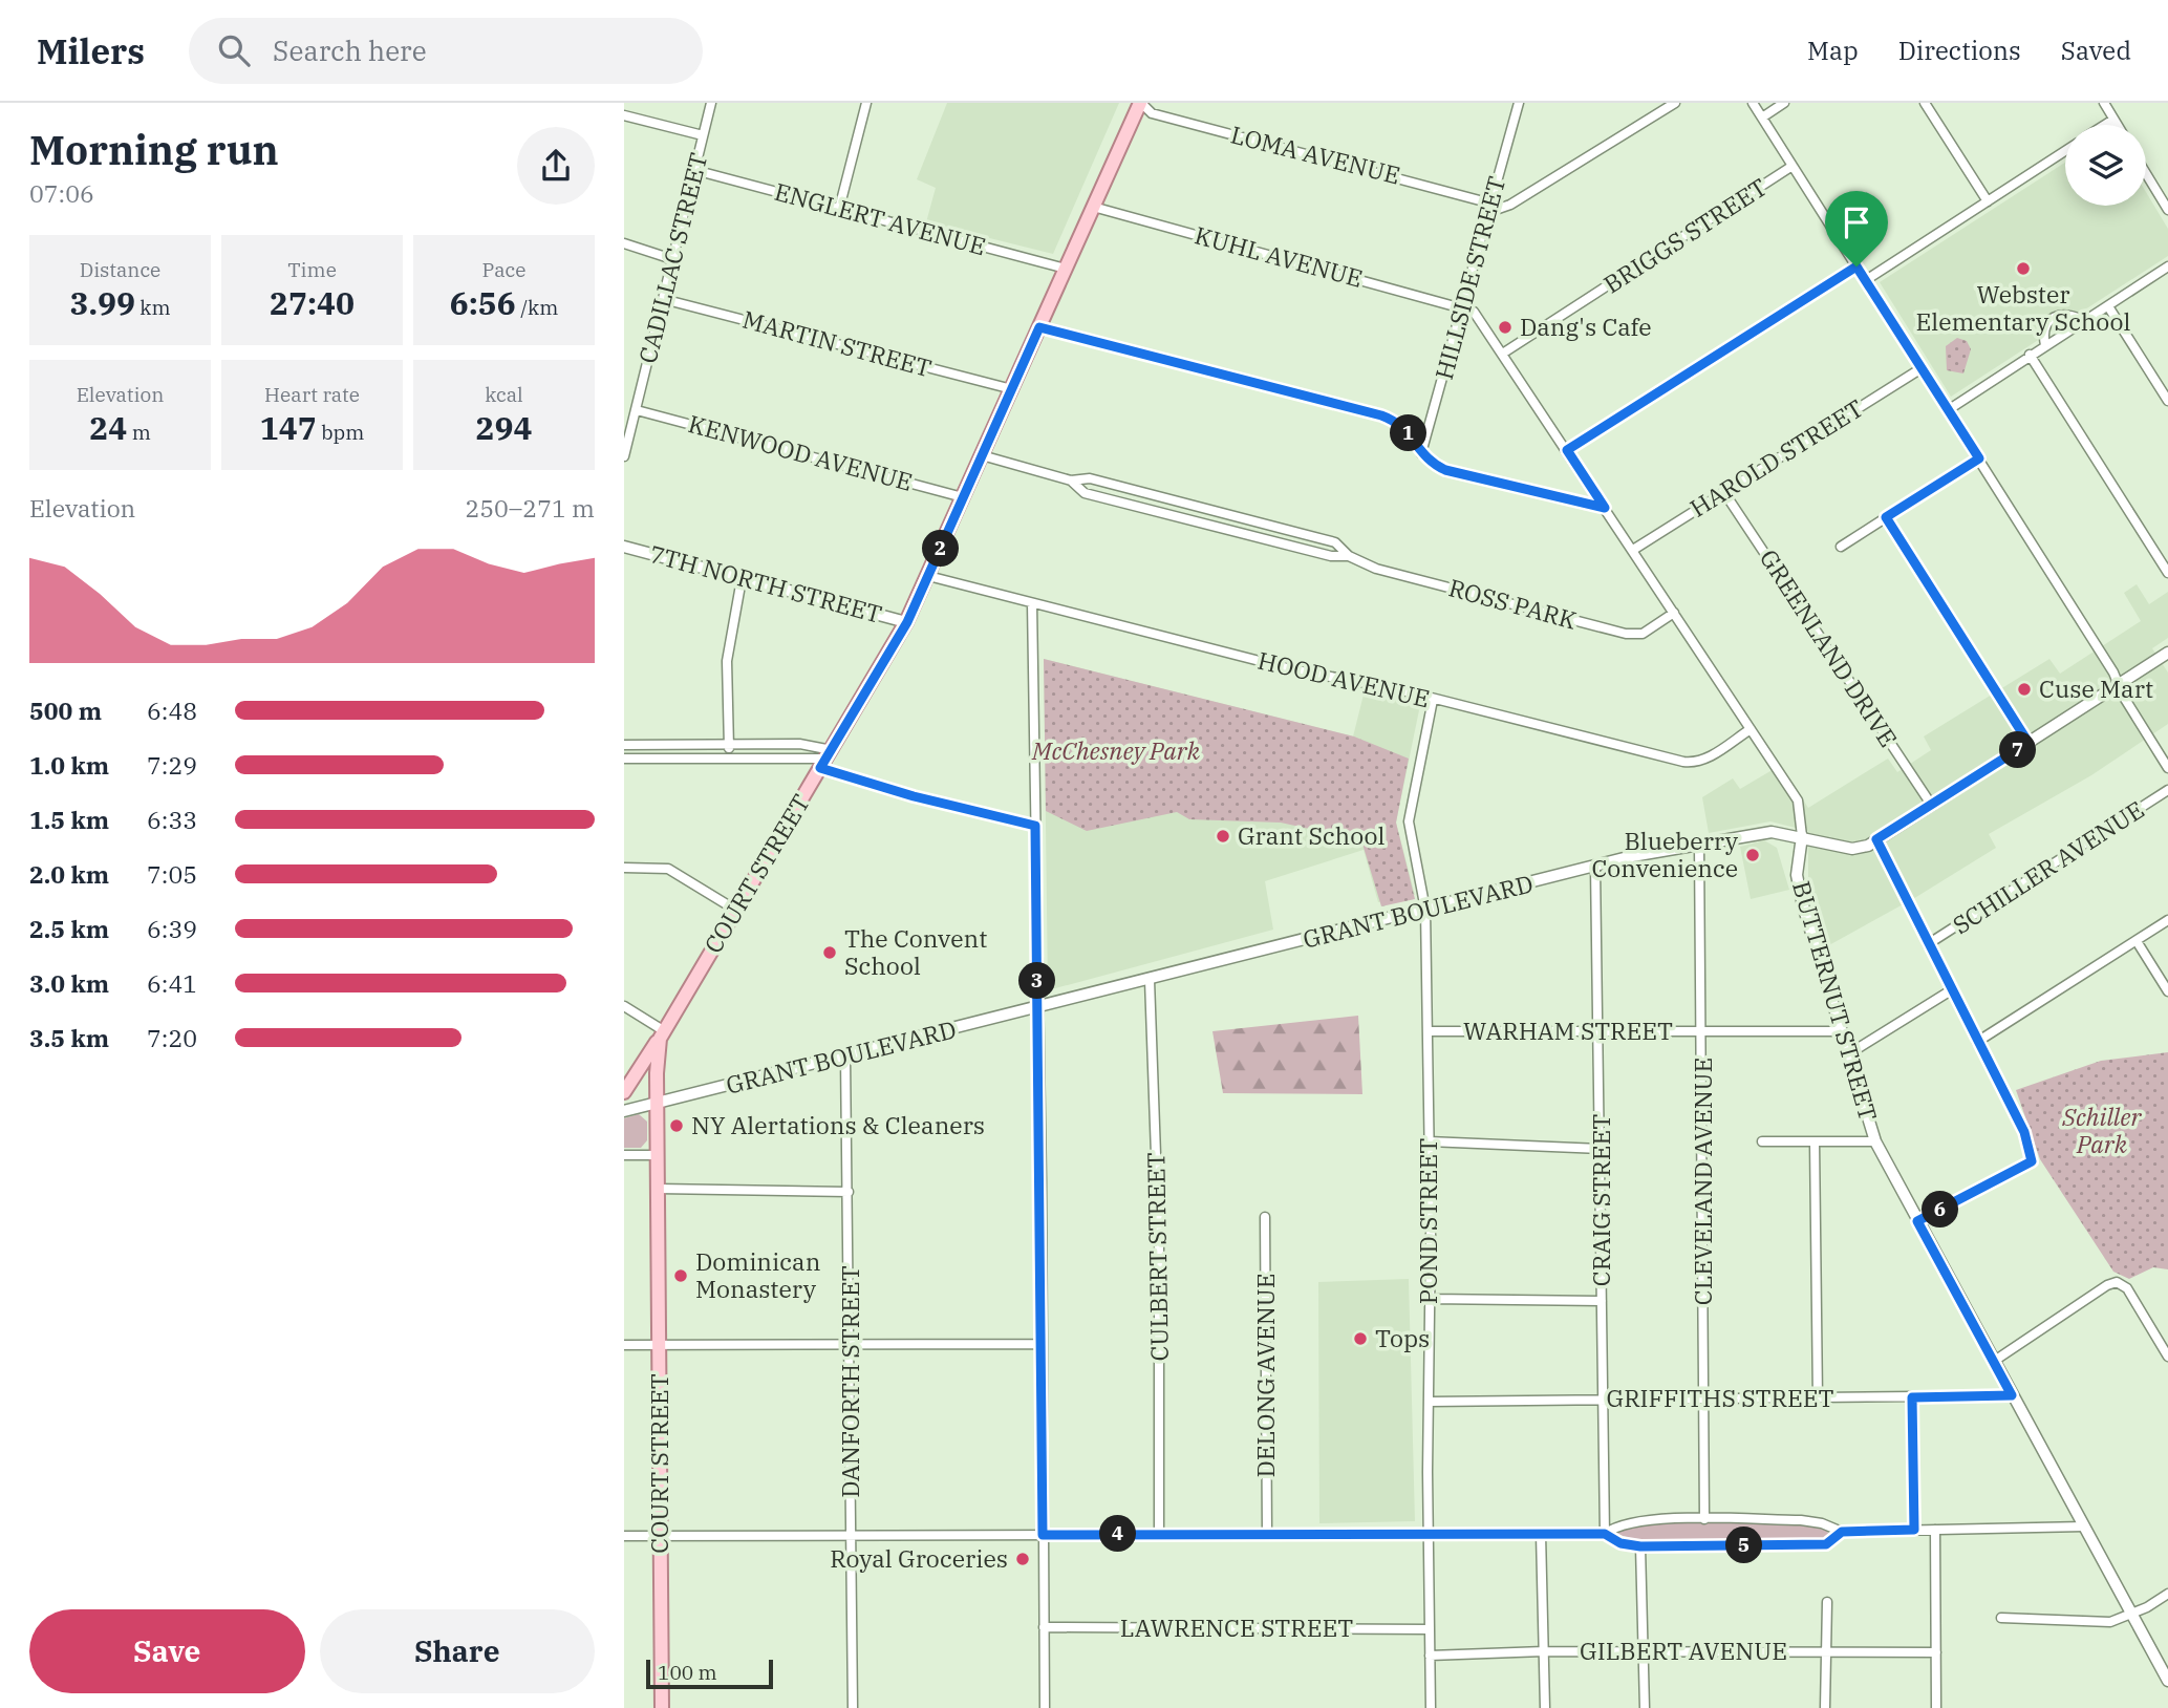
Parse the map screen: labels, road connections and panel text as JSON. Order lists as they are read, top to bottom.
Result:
{
  "streets": {
    "main road": ["COURT STREET"],
    "street": [
      "LOMA AVENUE",
      "ENGLERT AVENUE",
      "BRIGGS STREET",
      "KUHL AVENUE",
      "CADILLAC STREET",
      "HILLSIDE STREET",
      "MARTIN STREET",
      "KENWOOD AVENUE",
      "HAROLD STREET",
      "7TH NORTH STREET",
      "ROSS PARK",
      "GREENLAND DRIVE",
      "HOOD AVENUE",
      "SCHILLER AVENUE",
      "GRANT BOULEVARD",
      "BUTTERNUT STREET",
      "WARHAM STREET",
      "CLEVELAND AVENUE",
      "CRAIG STREET",
      "POND STREET",
      "CULBERT STREET",
      "DELONG AVENUE",
      "DANFORTH STREET",
      "GRIFFITHS STREET",
      "LAWRENCE STREET",
      "GILBERT AVENUE"
    ]
  },
  "crossings": [
    ["LOMA AVENUE", "HILLSIDE STREET"],
    ["LOMA AVENUE", "COURT STREET"],
    ["ENGLERT AVENUE", "CADILLAC STREET"],
    ["ENGLERT AVENUE", "COURT STREET"],
    ["BRIGGS STREET", "BUTTERNUT STREET"],
    ["KUHL AVENUE", "HILLSIDE STREET"],
    ["KUHL AVENUE", "COURT STREET"],
    ["KUHL AVENUE", "BUTTERNUT STREET"],
    ["CADILLAC STREET", "MARTIN STREET"],
    ["CADILLAC STREET", "KENWOOD AVENUE"],
    ["HILLSIDE STREET", "BUTTERNUT STREET"],
    ["MARTIN STREET", "COURT STREET"],
    ["KENWOOD AVENUE", "COURT STREET"],
    ["HAROLD STREET", "GREENLAND DRIVE"],
    ["HAROLD STREET", "BUTTERNUT STREET"],
    ["7TH NORTH STREET", "COURT STREET"],
    ["ROSS PARK", "COURT STREET"],
    ["ROSS PARK", "BUTTERNUT STREET"],
    ["GREENLAND DRIVE", "GRANT BOULEVARD"],
    ["HOOD AVENUE", "COURT STREET"],
    ["HOOD AVENUE", "BUTTERNUT STREET"],
    ["HOOD AVENUE", "POND STREET"],
    ["COURT STREET", "GRANT BOULEVARD"],
    ["GRANT BOULEVARD", "BUTTERNUT STREET"],
    ["GRANT BOULEVARD", "CLEVELAND AVENUE"],
    ["GRANT BOULEVARD", "CRAIG STREET"],
    ["GRANT BOULEVARD", "POND STREET"],
    ["GRANT BOULEVARD", "CULBERT STREET"],
    ["GRANT BOULEVARD", "DANFORTH STREET"],
    ["BUTTERNUT STREET", "WARHAM STREET"],
    ["BUTTERNUT STREET", "GRIFFITHS STREET"],
    ["WARHAM STREET", "CLEVELAND AVENUE"],
    ["WARHAM STREET", "CRAIG STREET"],
    ["WARHAM STREET", "POND STREET"],
    ["CLEVELAND AVENUE", "GRIFFITHS STREET"],
    ["CRAIG STREET", "GRIFFITHS STREET"],
    ["POND STREET", "GRIFFITHS STREET"],
    ["POND STREET", "LAWRENCE STREET"],
    ["POND STREET", "GILBERT AVENUE"]
  ],
  "parks": ["McChesney Park", "Schiller Park"],
  "places": [
    "Webster Elementary School",
    "Dang's Cafe",
    "Cuse Mart",
    "Grant School",
    "Blueberry Convenience",
    "The Convent School",
    "NY Alertations & Cleaners",
    "Dominican Monastery",
    "Tops",
    "Royal Groceries"
  ],
  "scale_bar": "100 m",
  "page": {
    "header": "Milers",
    "search": "Search here",
    "nav": ["Map", "Directions", "Saved"],
    "heading": ["Morning run", "07:06"],
    "stats": [
      ["Distance", "3.99 km"],
      ["Time", "27:40"],
      ["Pace", "6:56 /km"],
      ["Elevation", "24 m"],
      ["Heart rate", "147 bpm"],
      ["kcal", "294"]
    ],
    "pins": [
      "1",
      "2",
      "7",
      "3",
      "6",
      "4",
      "5"
    ],
    "chart": ["Elevation", "250–271 m"],
    "list": [
      {
        "name": "500 m",
        "note": "6:48"
      },
      {
        "name": "1.0 km",
        "note": "7:29"
      },
      {
        "name": "1.5 km",
        "note": "6:33"
      },
      {
        "name": "2.0 km",
        "note": "7:05"
      },
      {
        "name": "2.5 km",
        "note": "6:39"
      },
      {
        "name": "3.0 km",
        "note": "6:41"
      },
      {
        "name": "3.5 km",
        "note": "7:20"
      }
    ],
    "buttons": ["Save", "Share"],
    "scale": "100 m"
  }
}
